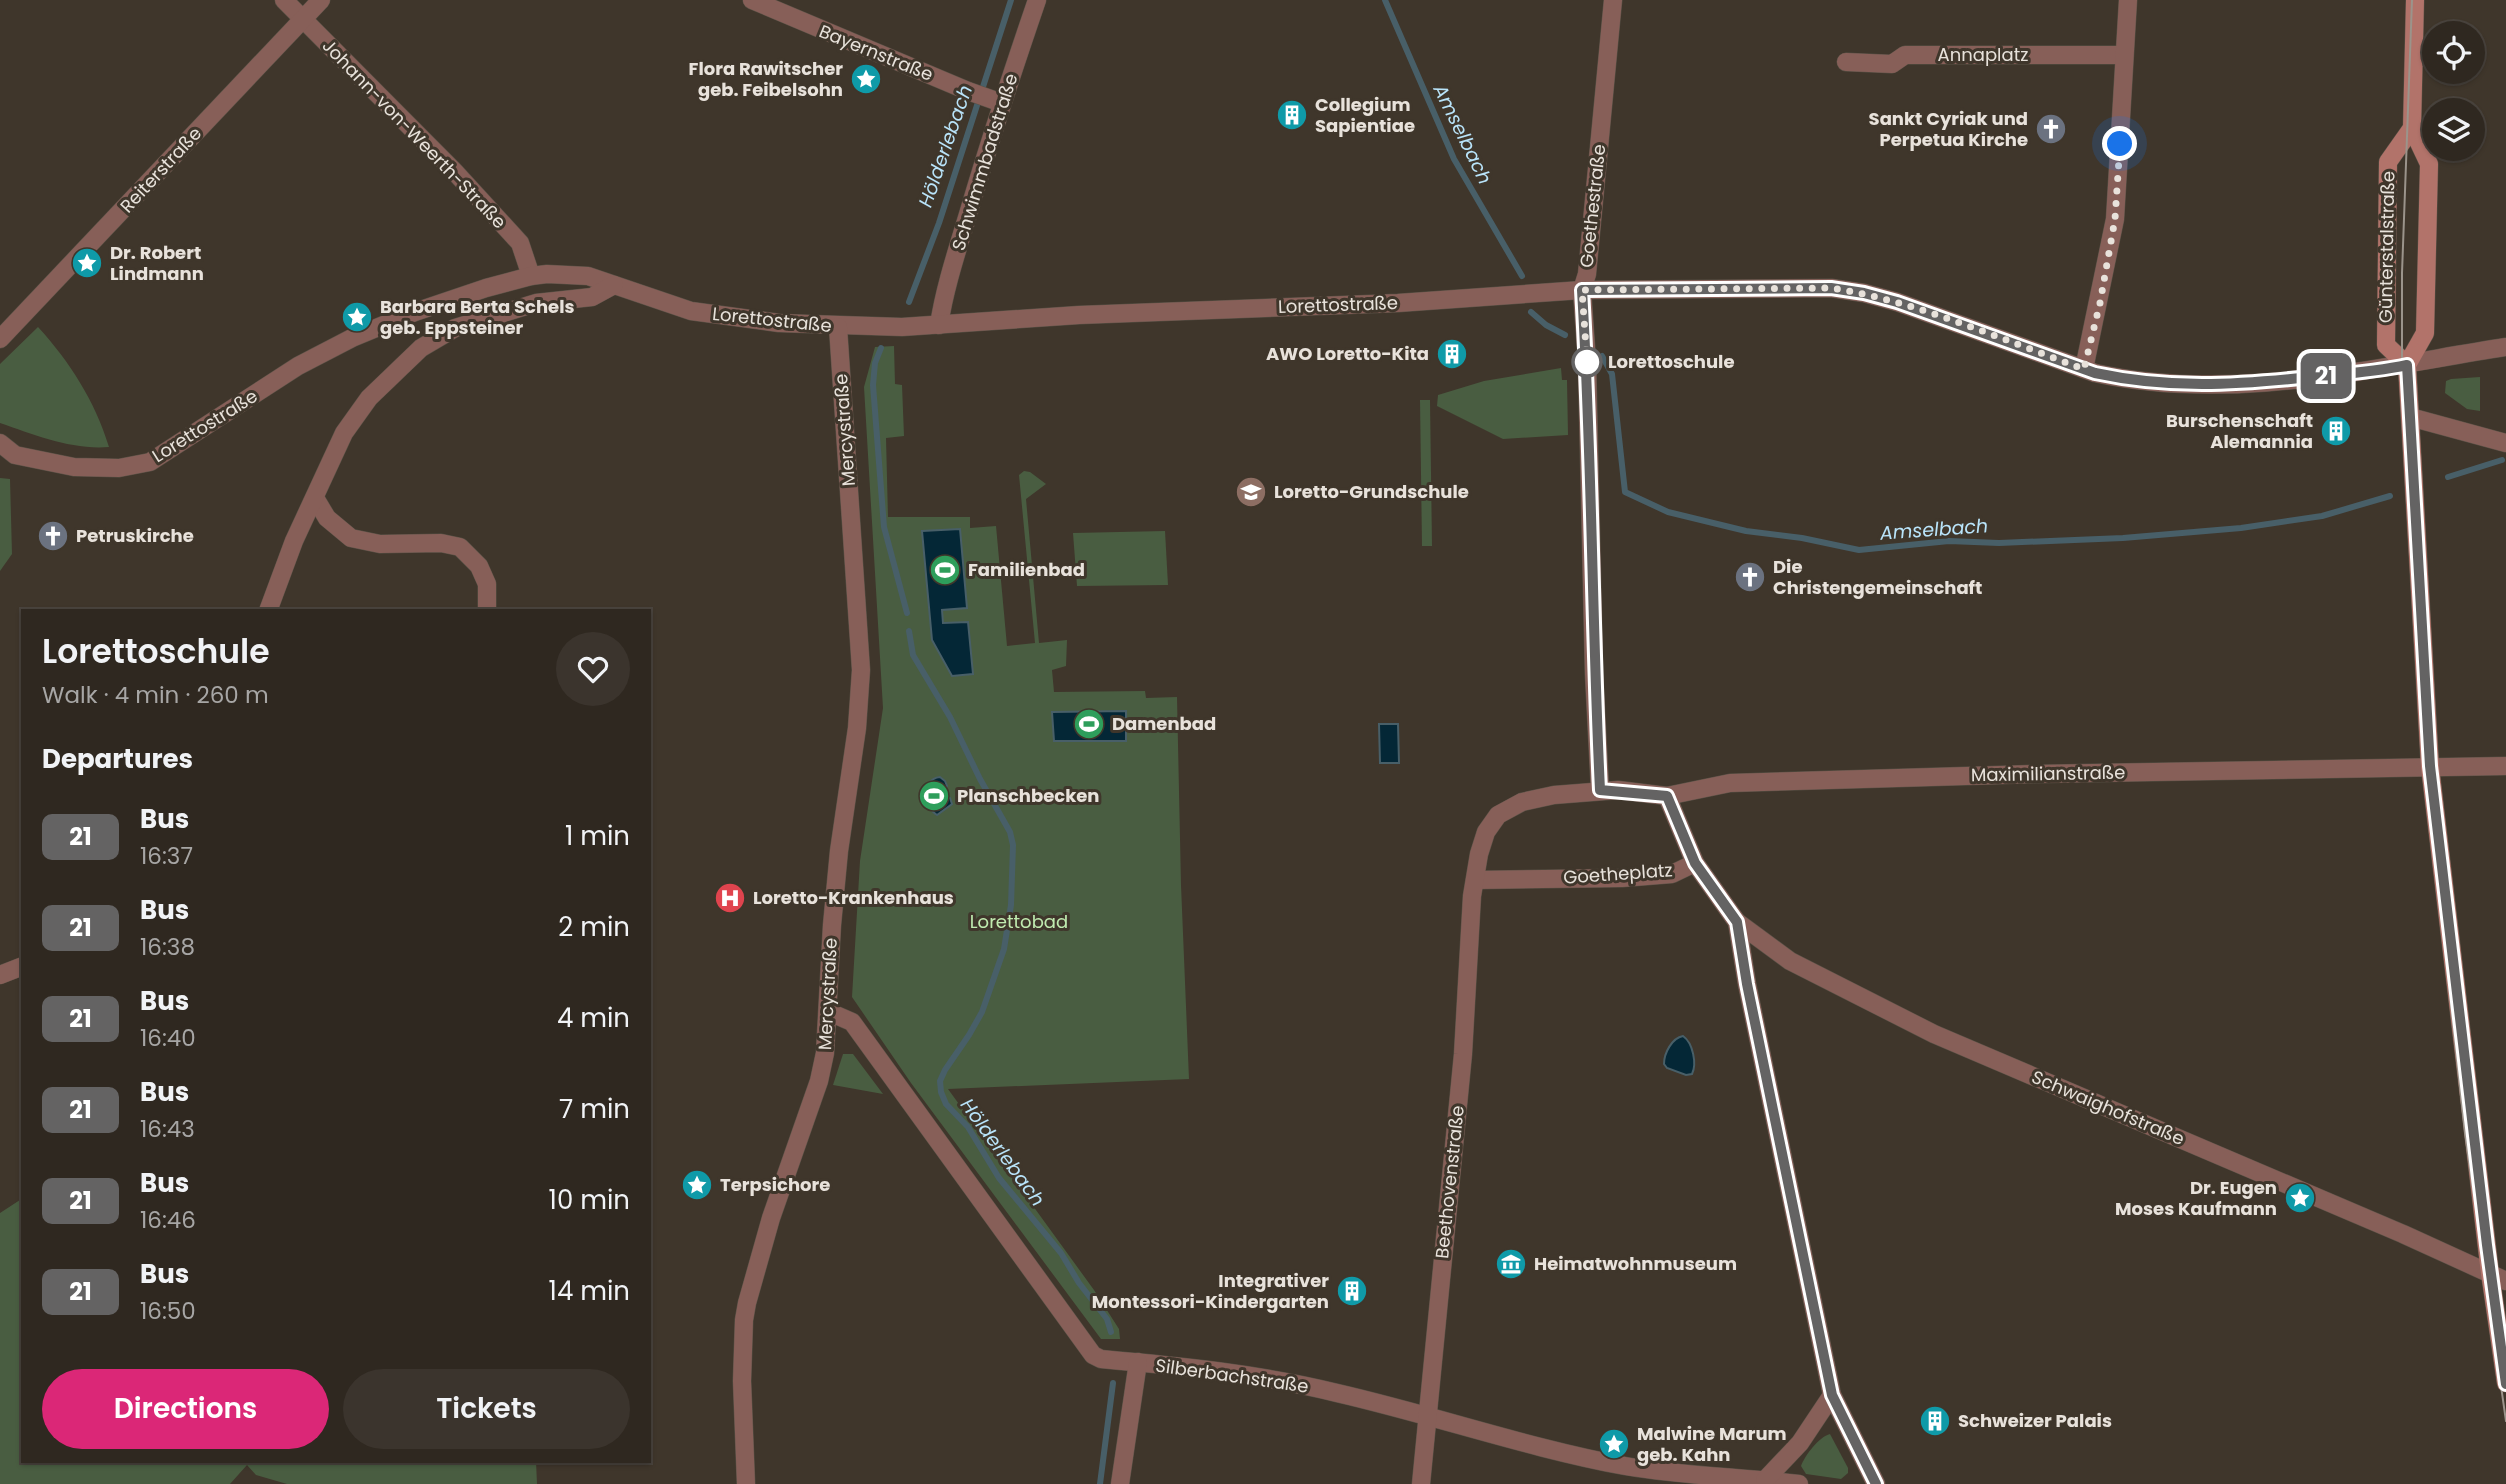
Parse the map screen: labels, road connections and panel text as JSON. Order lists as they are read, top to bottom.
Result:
{
  "streets": {
    "main road": ["Günterstalstraße"],
    "street": [
      "Bayernstraße",
      "Annaplatz",
      "Johann-von-Weerth-Straße",
      "Schwimmbadstraße",
      "Reiterstraße",
      "Goethestraße",
      "Lorettostraße",
      "Mercystraße",
      "Maximilianstraße",
      "Goetheplatz",
      "Schwaighofstraße",
      "Beethovenstraße",
      "Silberbachstraße"
    ]
  },
  "crossings": [
    ["Bayernstraße", "Schwimmbadstraße"],
    ["Johann-von-Weerth-Straße", "Reiterstraße"],
    ["Johann-von-Weerth-Straße", "Lorettostraße"],
    ["Schwimmbadstraße", "Lorettostraße"],
    ["Goethestraße", "Lorettostraße"],
    ["Günterstalstraße", "Lorettostraße"],
    ["Lorettostraße", "Mercystraße"],
    ["Mercystraße", "Silberbachstraße"],
    ["Maximilianstraße", "Goetheplatz"],
    ["Goetheplatz", "Beethovenstraße"],
    ["Beethovenstraße", "Silberbachstraße"]
  ],
  "water": ["Amselbach", "Hölderlebach"],
  "parks": ["Lorettobad"],
  "places": {
    "place": [
      "Flora Rawitscher geb. Feibelsohn",
      "Dr. Robert Lindmann",
      "Barbara Berta Schels geb. Eppsteiner",
      "Terpsichore",
      "Dr. Eugen Moses Kaufmann",
      "Malwine Marum geb. Kahn"
    ],
    "building": [
      "Collegium Sapientiae",
      "AWO Loretto-Kita",
      "Burschenschaft Alemannia",
      "Integrativer Montessori-Kindergarten",
      "Schweizer Palais"
    ],
    "church": ["Sankt Cyriak und Perpetua Kirche", "Petruskirche", "Die Christengemeinschaft"],
    "other": ["Lorettoschule"],
    "school or university": ["Loretto-Grundschule"],
    "sports": ["Familienbad", "Damenbad", "Planschbecken"],
    "hospital": ["Loretto-Krankenhaus"],
    "museum": ["Heimatwohnmuseum"]
  },
  "lines": ["bus line 21"],
  "page": {
    "on_map": "21",
    "heading": [
      ["Lorettoschule", "Walk · 4 min · 260 m"],
      "Departures"
    ],
    "list": [
      {
        "mark": "21",
        "name": "Bus",
        "note": "16:37",
        "value": "1 min"
      },
      {
        "mark": "21",
        "name": "Bus",
        "note": "16:38",
        "value": "2 min"
      },
      {
        "mark": "21",
        "name": "Bus",
        "note": "16:40",
        "value": "4 min"
      },
      {
        "mark": "21",
        "name": "Bus",
        "note": "16:43",
        "value": "7 min"
      },
      {
        "mark": "21",
        "name": "Bus",
        "note": "16:46",
        "value": "10 min"
      },
      {
        "mark": "21",
        "name": "Bus",
        "note": "16:50",
        "value": "14 min"
      }
    ],
    "buttons": ["Directions", "Tickets"]
  }
}
